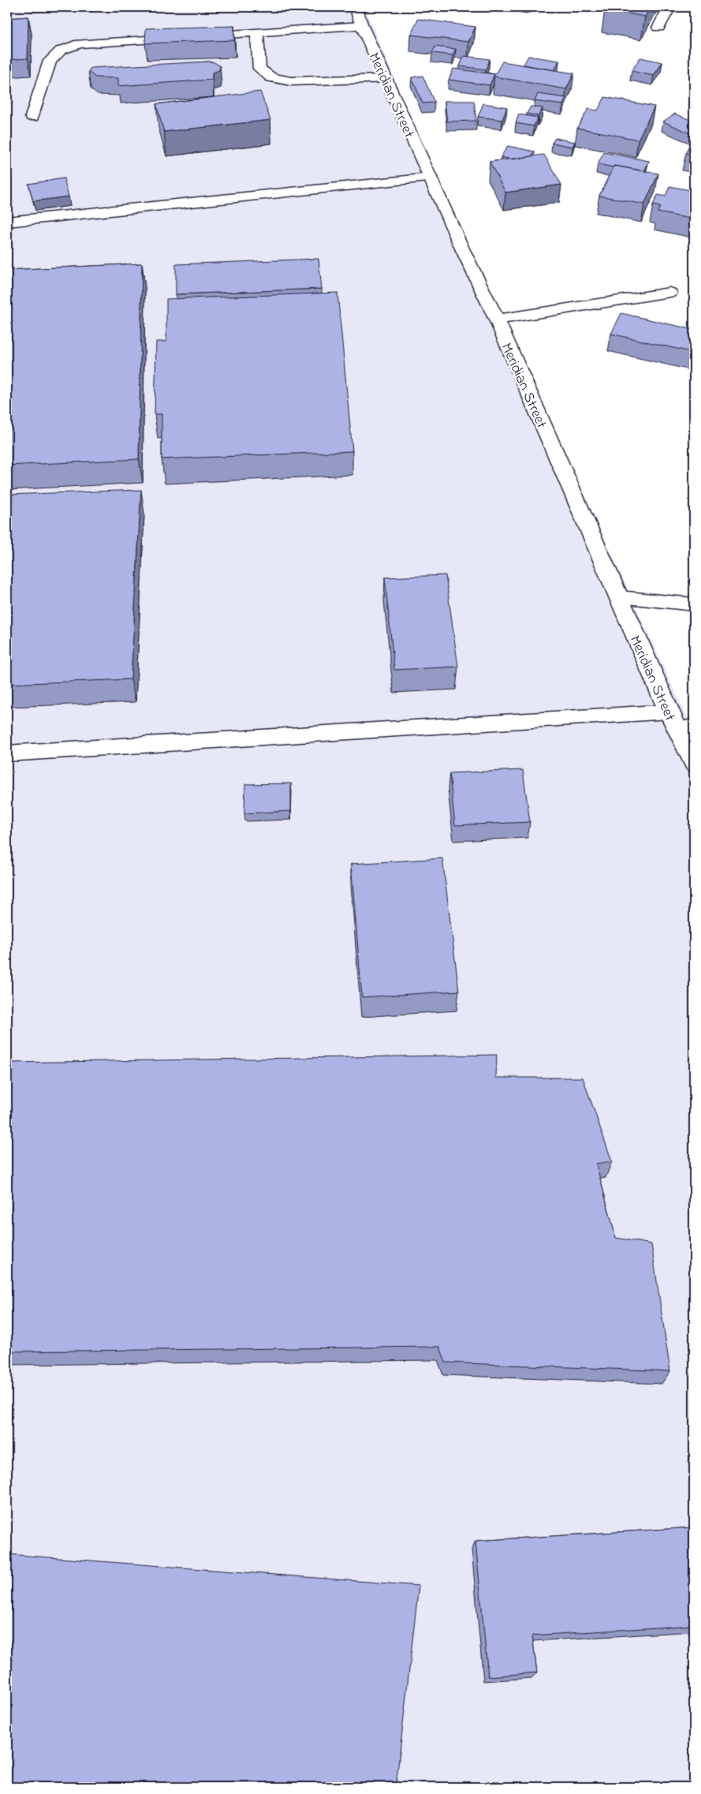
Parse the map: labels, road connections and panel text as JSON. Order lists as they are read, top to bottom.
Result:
{
  "streets": {
    "main road": ["Meridian Street"]
  }
}
